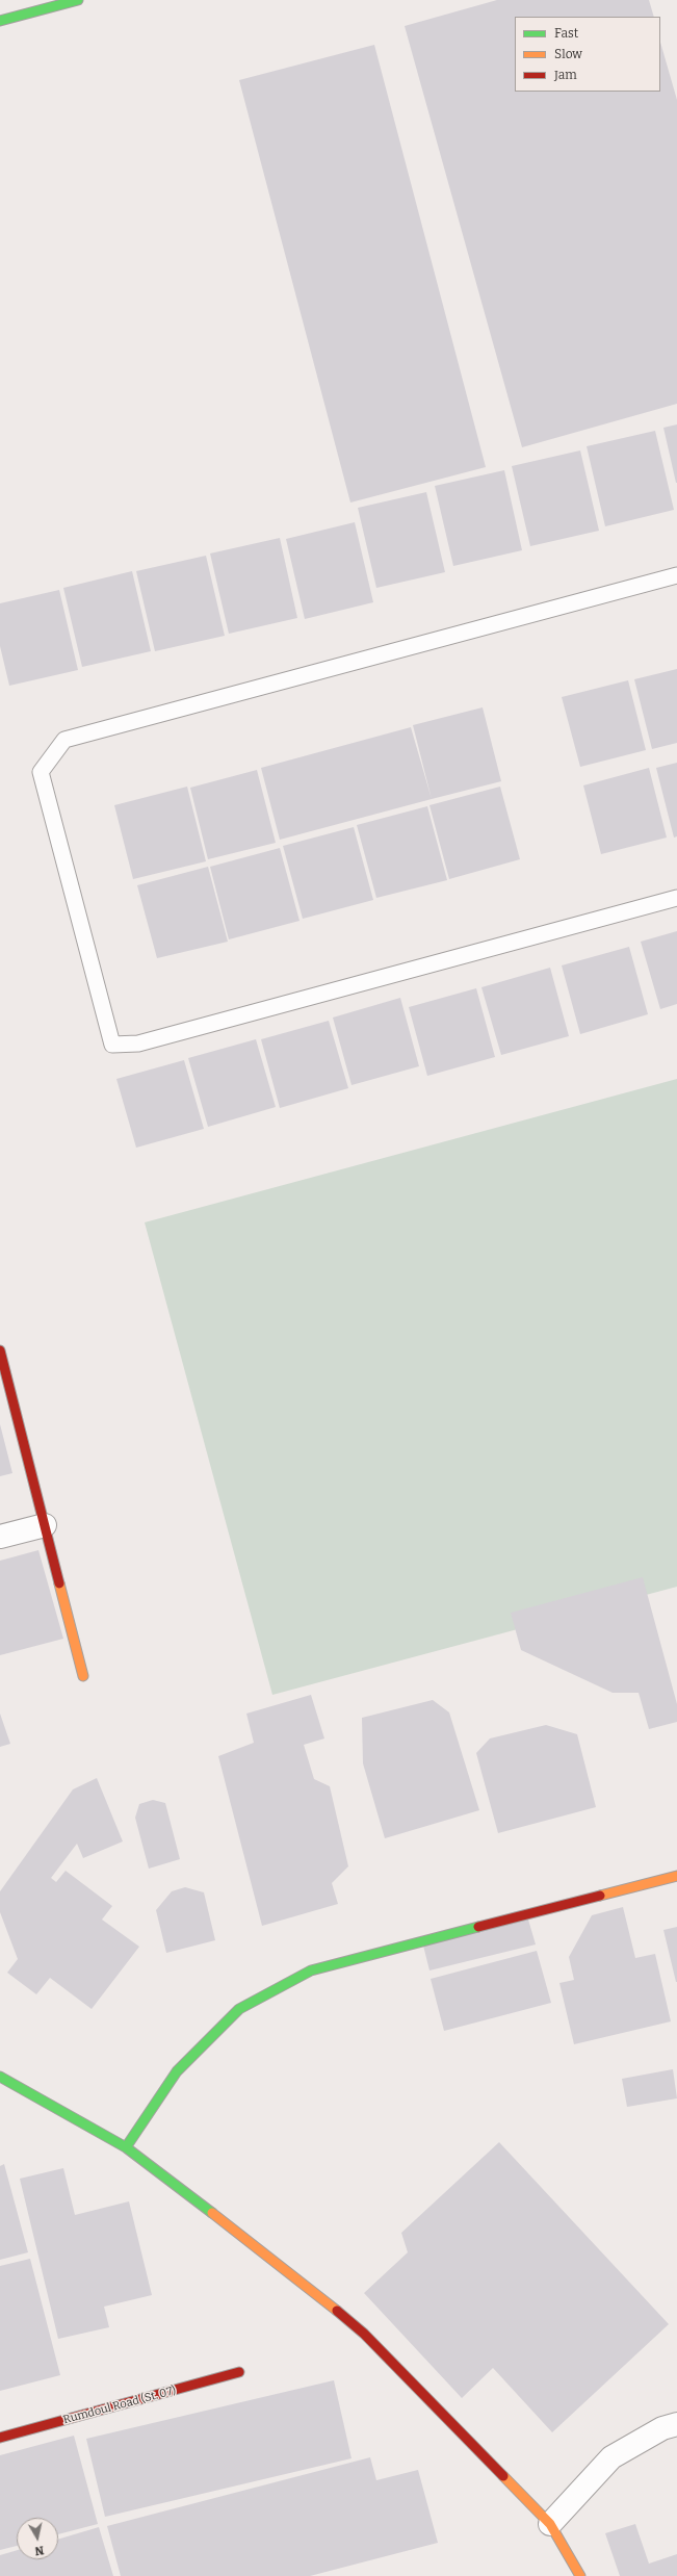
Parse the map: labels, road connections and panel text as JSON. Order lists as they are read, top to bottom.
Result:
{
  "streets": {
    "street": ["Rumdoul Road (St. 07)"]
  },
  "legend": ["Fast", "Slow", "Jam"],
  "north": "bottom"
}
